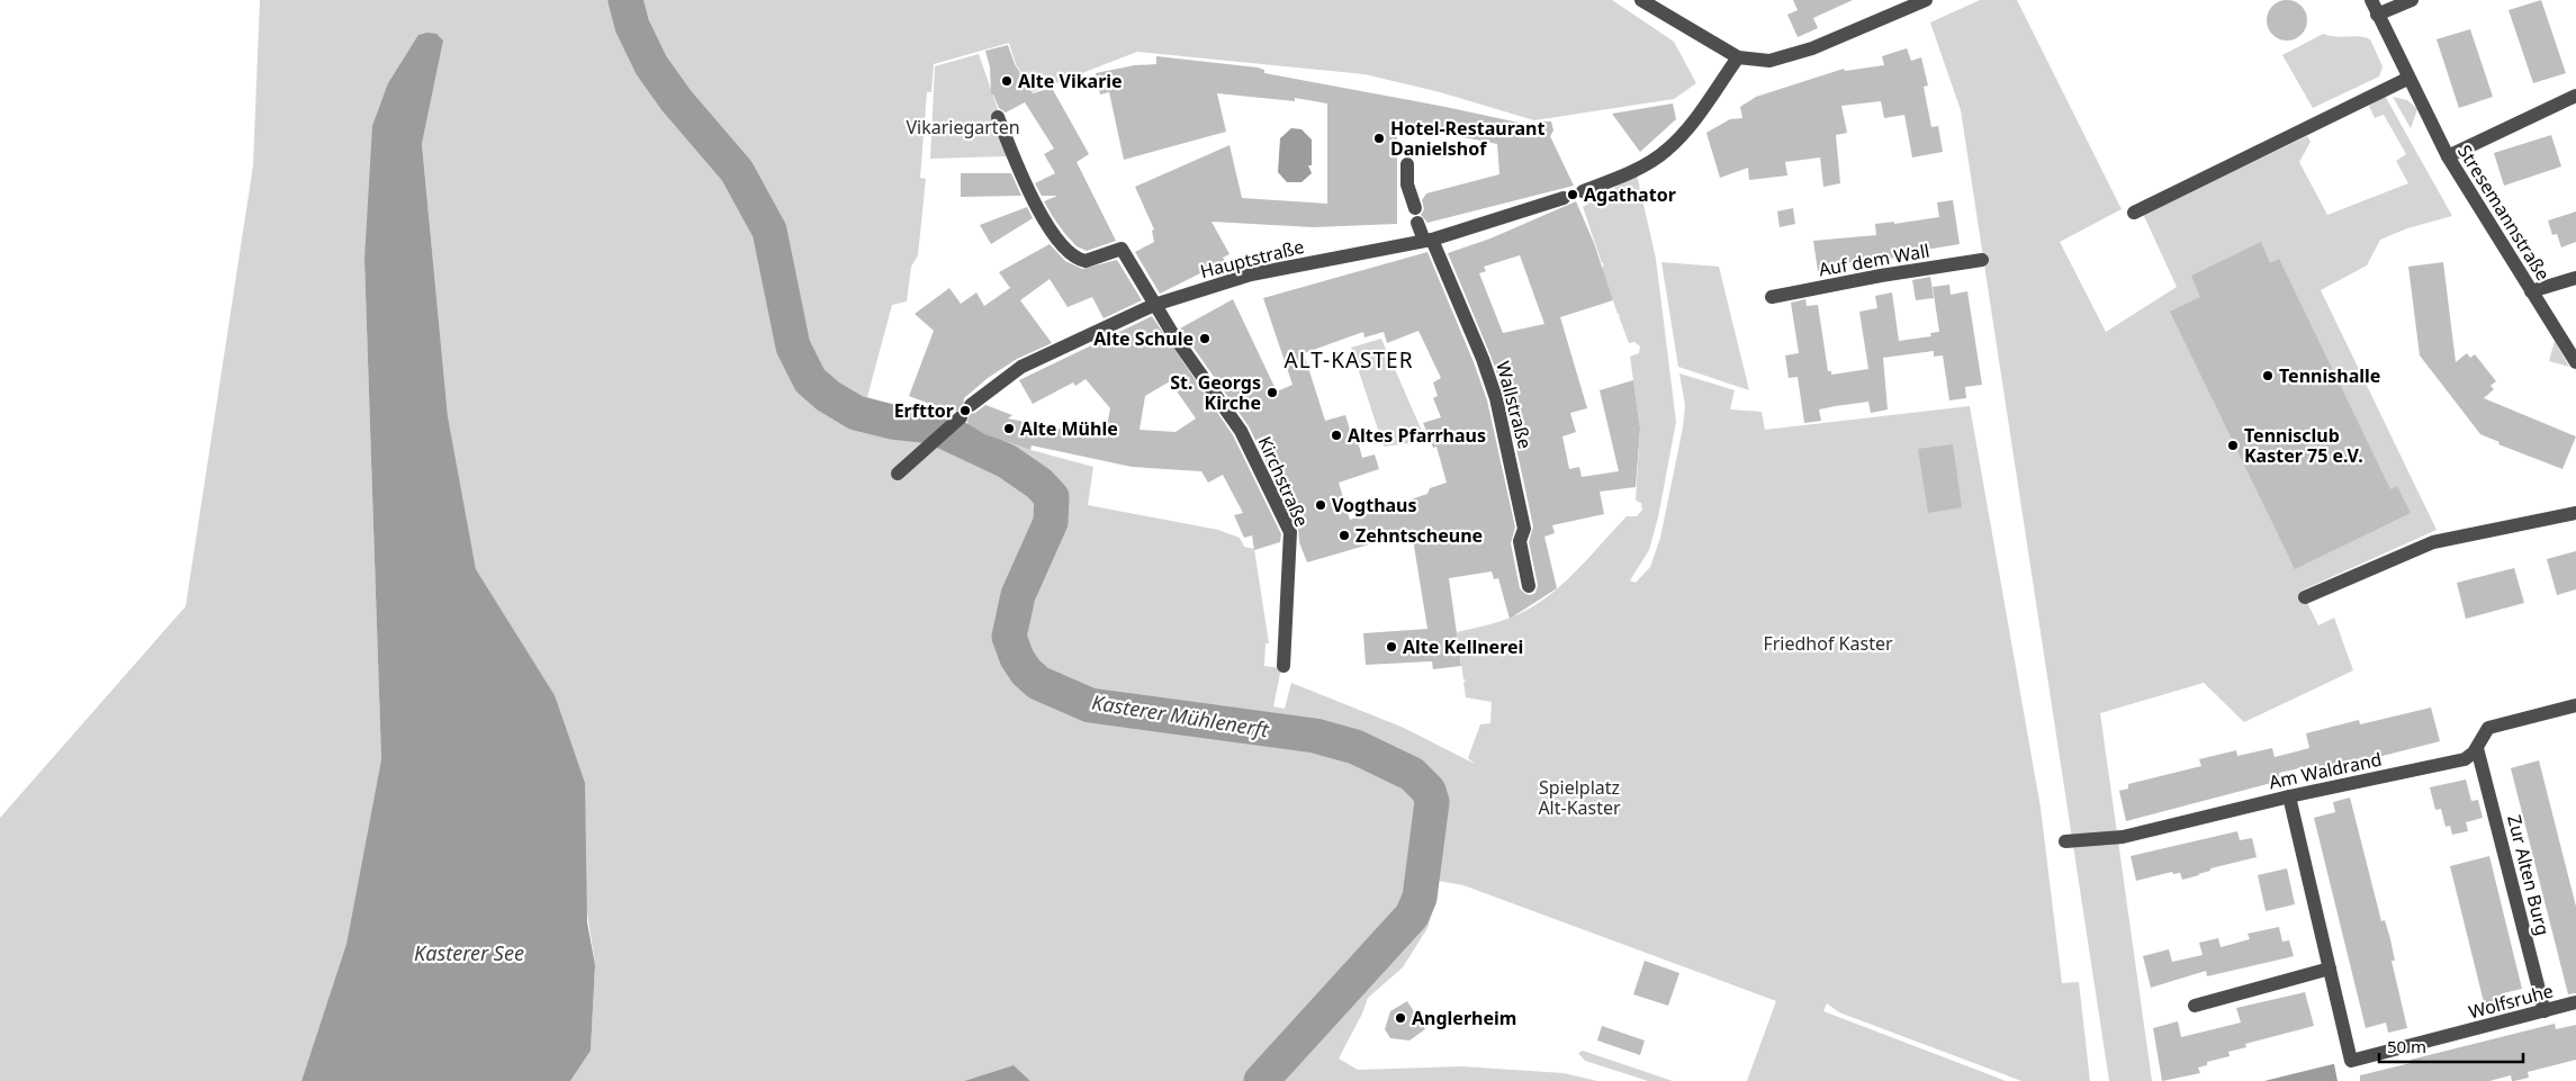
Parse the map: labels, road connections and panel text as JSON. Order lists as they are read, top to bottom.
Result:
{
  "streets": {
    "street": [
      "Stresemannstraße",
      "Hauptstraße",
      "Auf dem Wall",
      "Wallstraße",
      "Kirchstraße",
      "Am Waldrand",
      "Zur Alten Burg",
      "Wolfsruhe"
    ]
  },
  "crossings": [
    ["Hauptstraße", "Wallstraße"],
    ["Hauptstraße", "Kirchstraße"],
    ["Am Waldrand", "Zur Alten Burg"],
    ["Am Waldrand", "Wolfsruhe"],
    ["Zur Alten Burg", "Wolfsruhe"]
  ],
  "districts": ["ALT-KASTER"],
  "water": ["Kasterer Mühlenerft", "Kasterer See"],
  "parks": ["Vikariegarten", "Friedhof Kaster", "Spielplatz Alt-Kaster"],
  "places": [
    "Alte Vikarie",
    "Hotel-Restaurant Danielshof",
    "Agathator",
    "Alte Schule",
    "Tennishalle",
    "St. Georgs Kirche",
    "Erfttor",
    "Alte Mühle",
    "Altes Pfarrhaus",
    "Tennisclub Kaster 75 e.V.",
    "Vogthaus",
    "Zehntscheune",
    "Alte Kellnerei",
    "Anglerheim"
  ],
  "scale_bar": "50 m"
}
